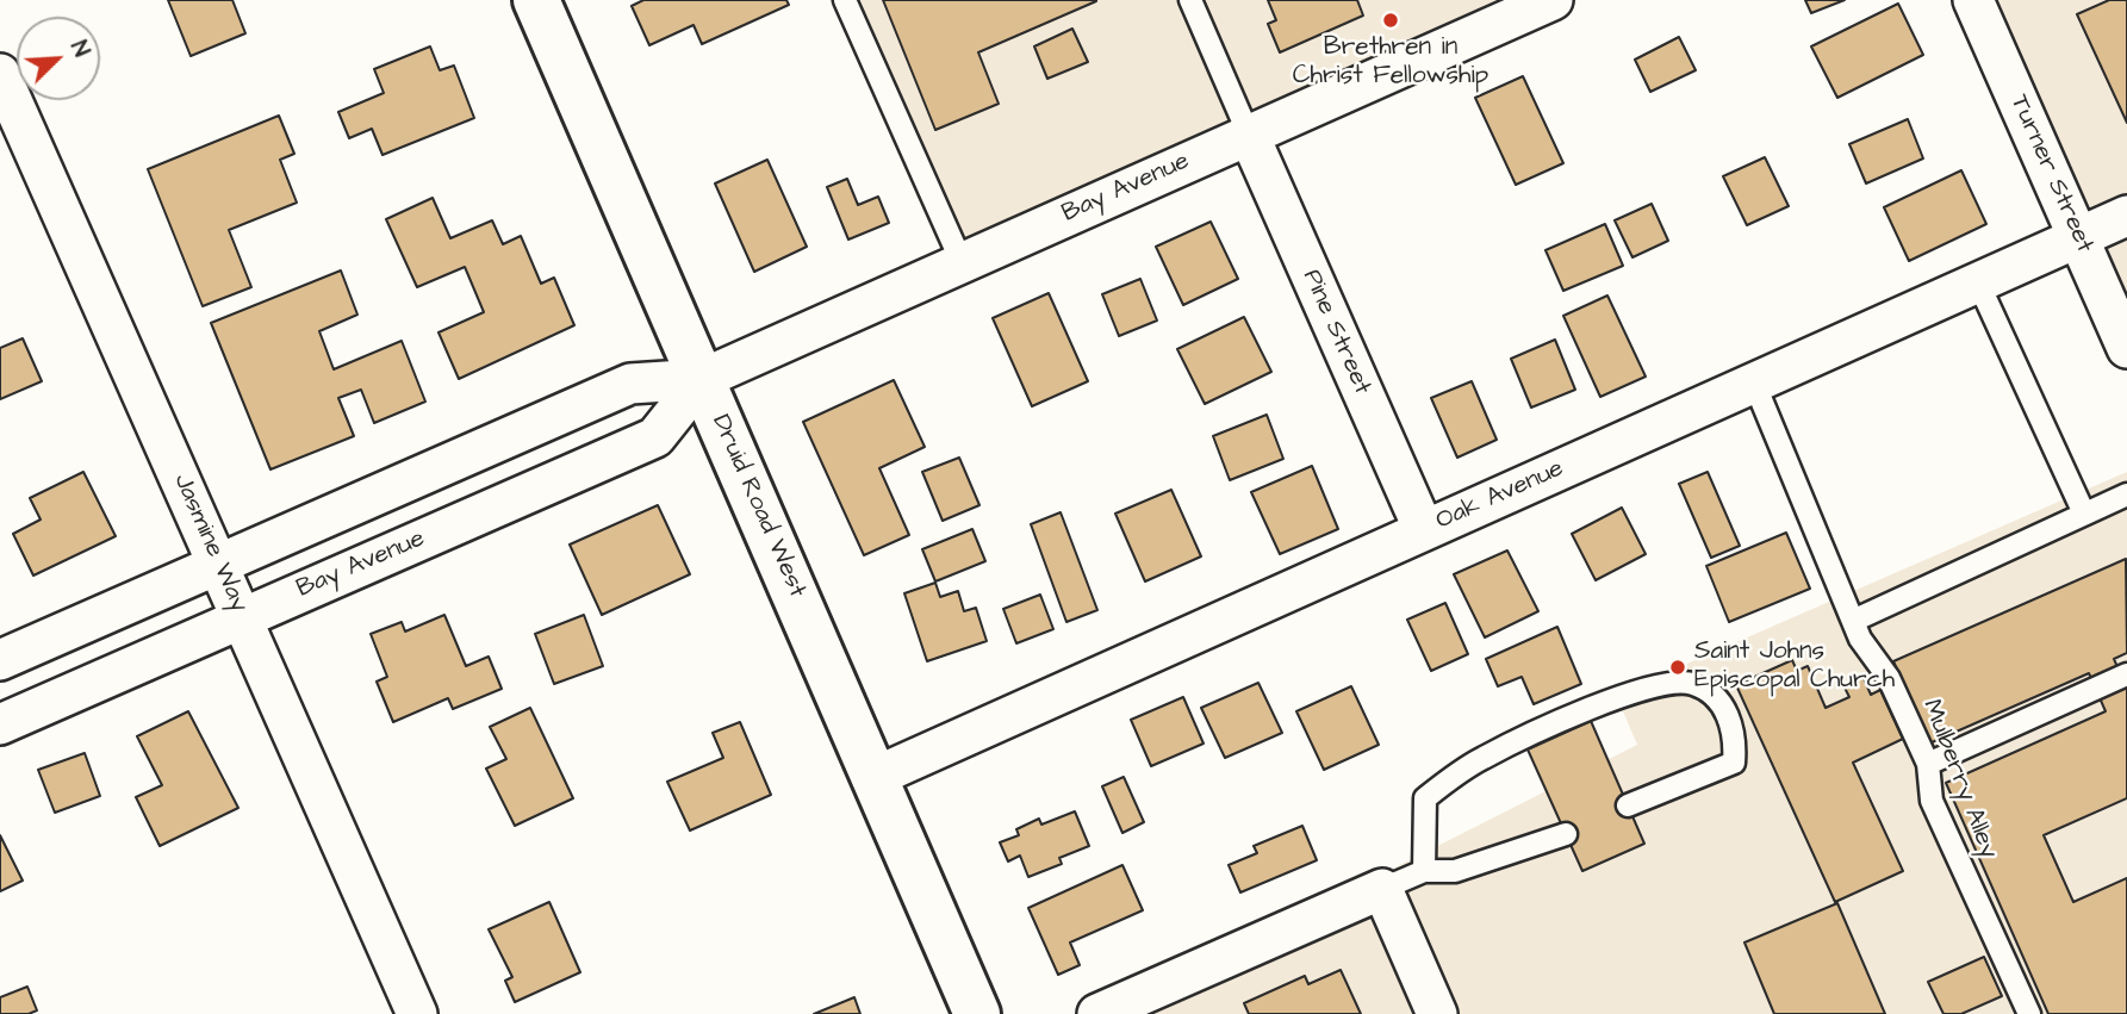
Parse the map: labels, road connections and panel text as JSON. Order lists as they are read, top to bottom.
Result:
{
  "streets": {
    "street": [
      "Turner Street",
      "Bay Avenue",
      "Pine Street",
      "Oak Avenue",
      "Druid Road West",
      "Jasmine Way"
    ],
    "lane": ["Mulberry Alley"]
  },
  "crossings": [
    ["Turner Street", "Oak Avenue"],
    ["Bay Avenue", "Pine Street"],
    ["Bay Avenue", "Druid Road West"],
    ["Bay Avenue", "Jasmine Way"],
    ["Pine Street", "Oak Avenue"],
    ["Oak Avenue", "Druid Road West"],
    ["Oak Avenue", "Mulberry Alley"]
  ],
  "places": ["Brethren in Christ Fellowship", "Saint Johns Episcopal Church"],
  "north": "top right"
}
